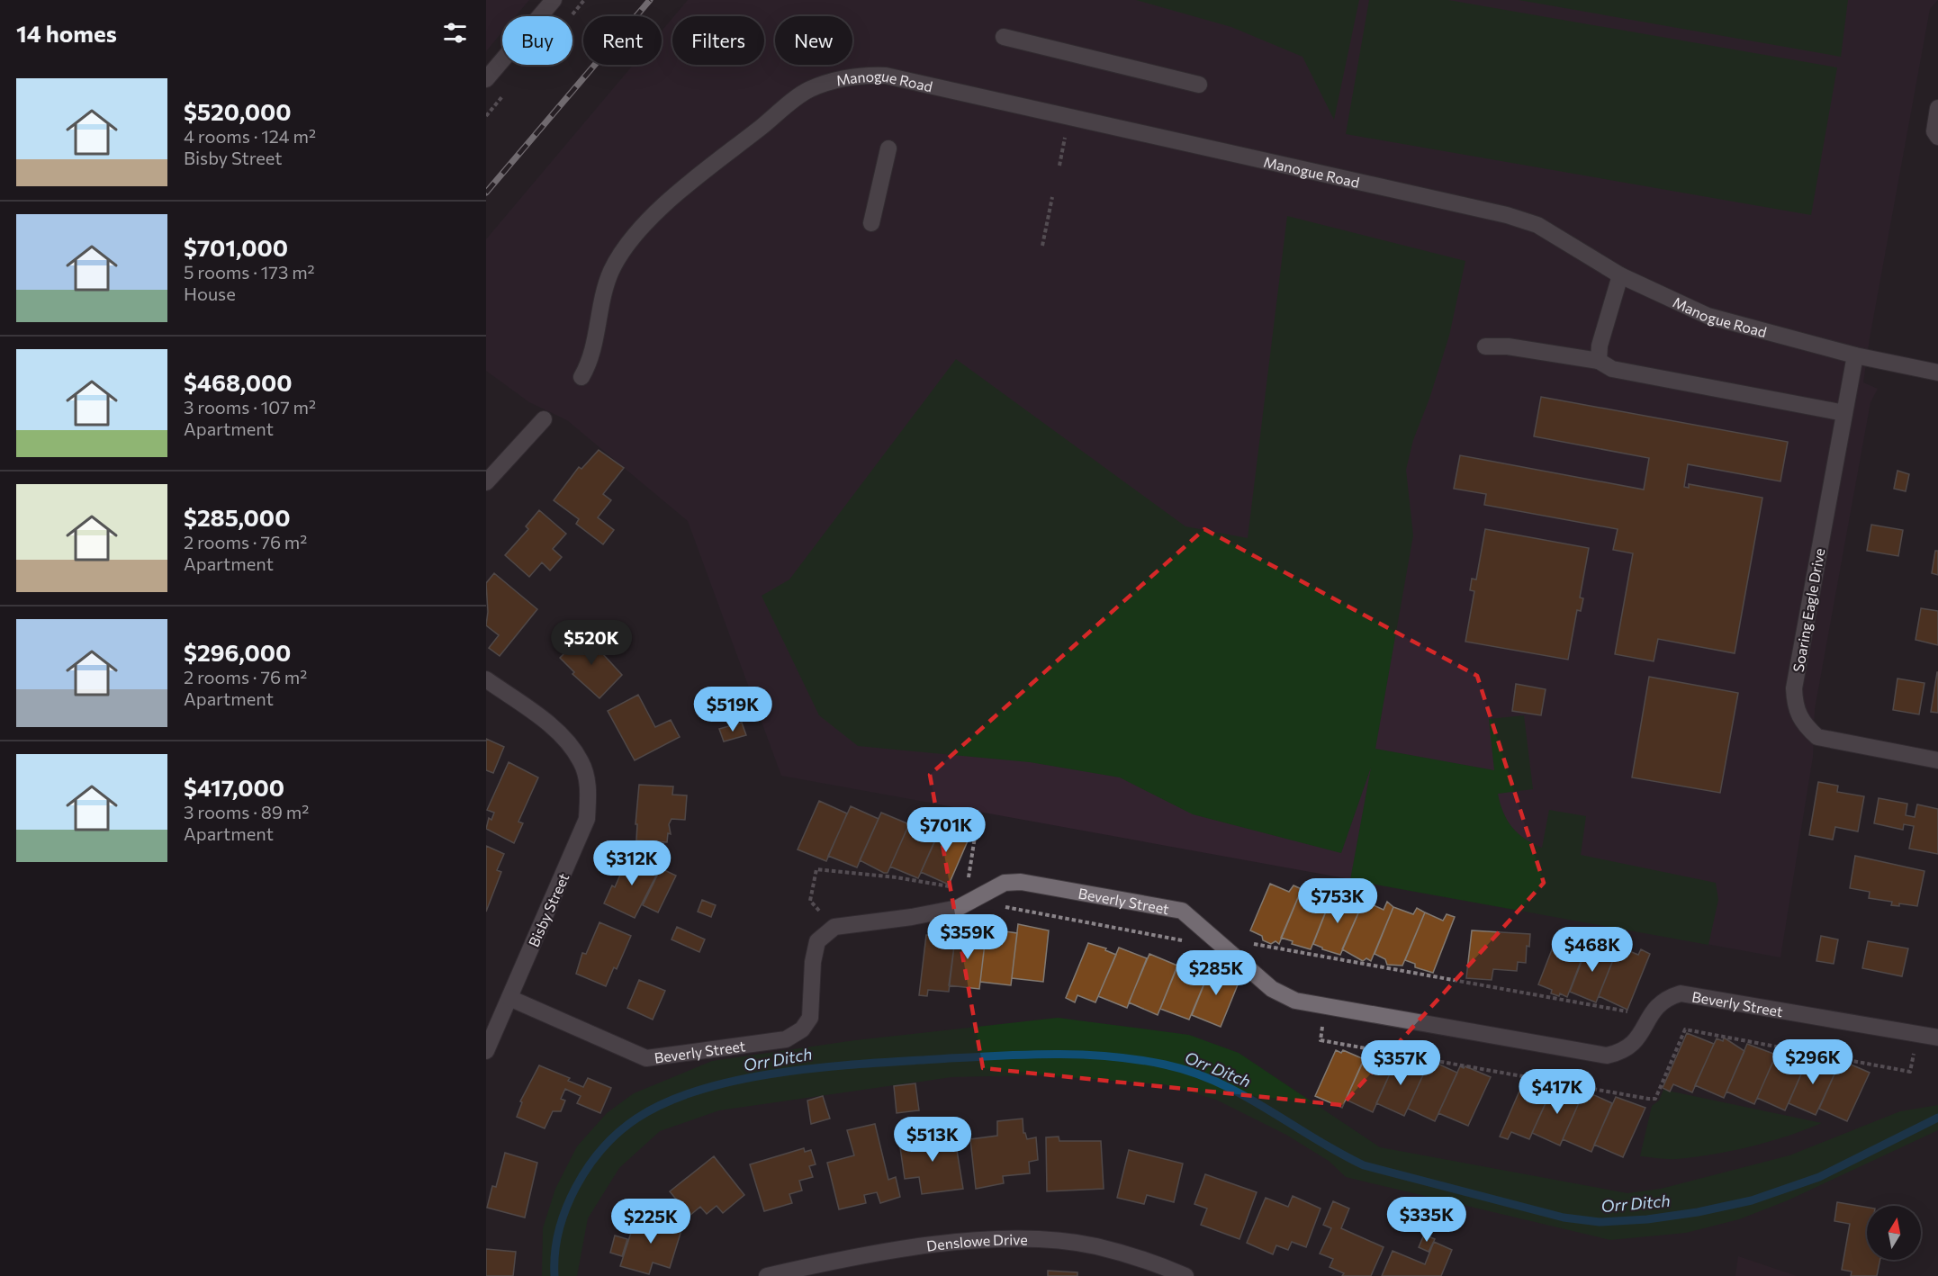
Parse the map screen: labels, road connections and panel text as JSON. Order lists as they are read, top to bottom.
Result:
{
  "streets": {
    "street": [
      "Manogue Road",
      "Soaring Eagle Drive",
      "Beverly Street",
      "Bisby Street",
      "Denslowe Drive"
    ]
  },
  "crossings": [
    ["Manogue Road", "Soaring Eagle Drive"],
    ["Beverly Street", "Bisby Street"]
  ],
  "water": ["Orr Ditch"],
  "north": "top",
  "page": {
    "heading": "14 homes",
    "chip": [
      "Buy",
      "Rent",
      "Filters",
      "New"
    ],
    "list": [
      {
        "name": "$520,000",
        "note": "4 rooms · 124 m² · Bisby Street"
      },
      {
        "name": "$701,000",
        "note": "5 rooms · 173 m² · House"
      },
      {
        "name": "$468,000",
        "note": "3 rooms · 107 m² · Apartment"
      },
      {
        "name": "$285,000",
        "note": "2 rooms · 76 m² · Apartment"
      },
      {
        "name": "$296,000",
        "note": "2 rooms · 76 m² · Apartment"
      },
      {
        "name": "$417,000",
        "note": "3 rooms · 89 m² · Apartment"
      }
    ],
    "price": [
      "$520K",
      "$519K",
      "$701K",
      "$312K",
      "$753K",
      "$359K",
      "$468K",
      "$285K",
      "$296K",
      "$357K",
      "$417K",
      "$513K",
      "$335K",
      "$225K"
    ]
  }
}
